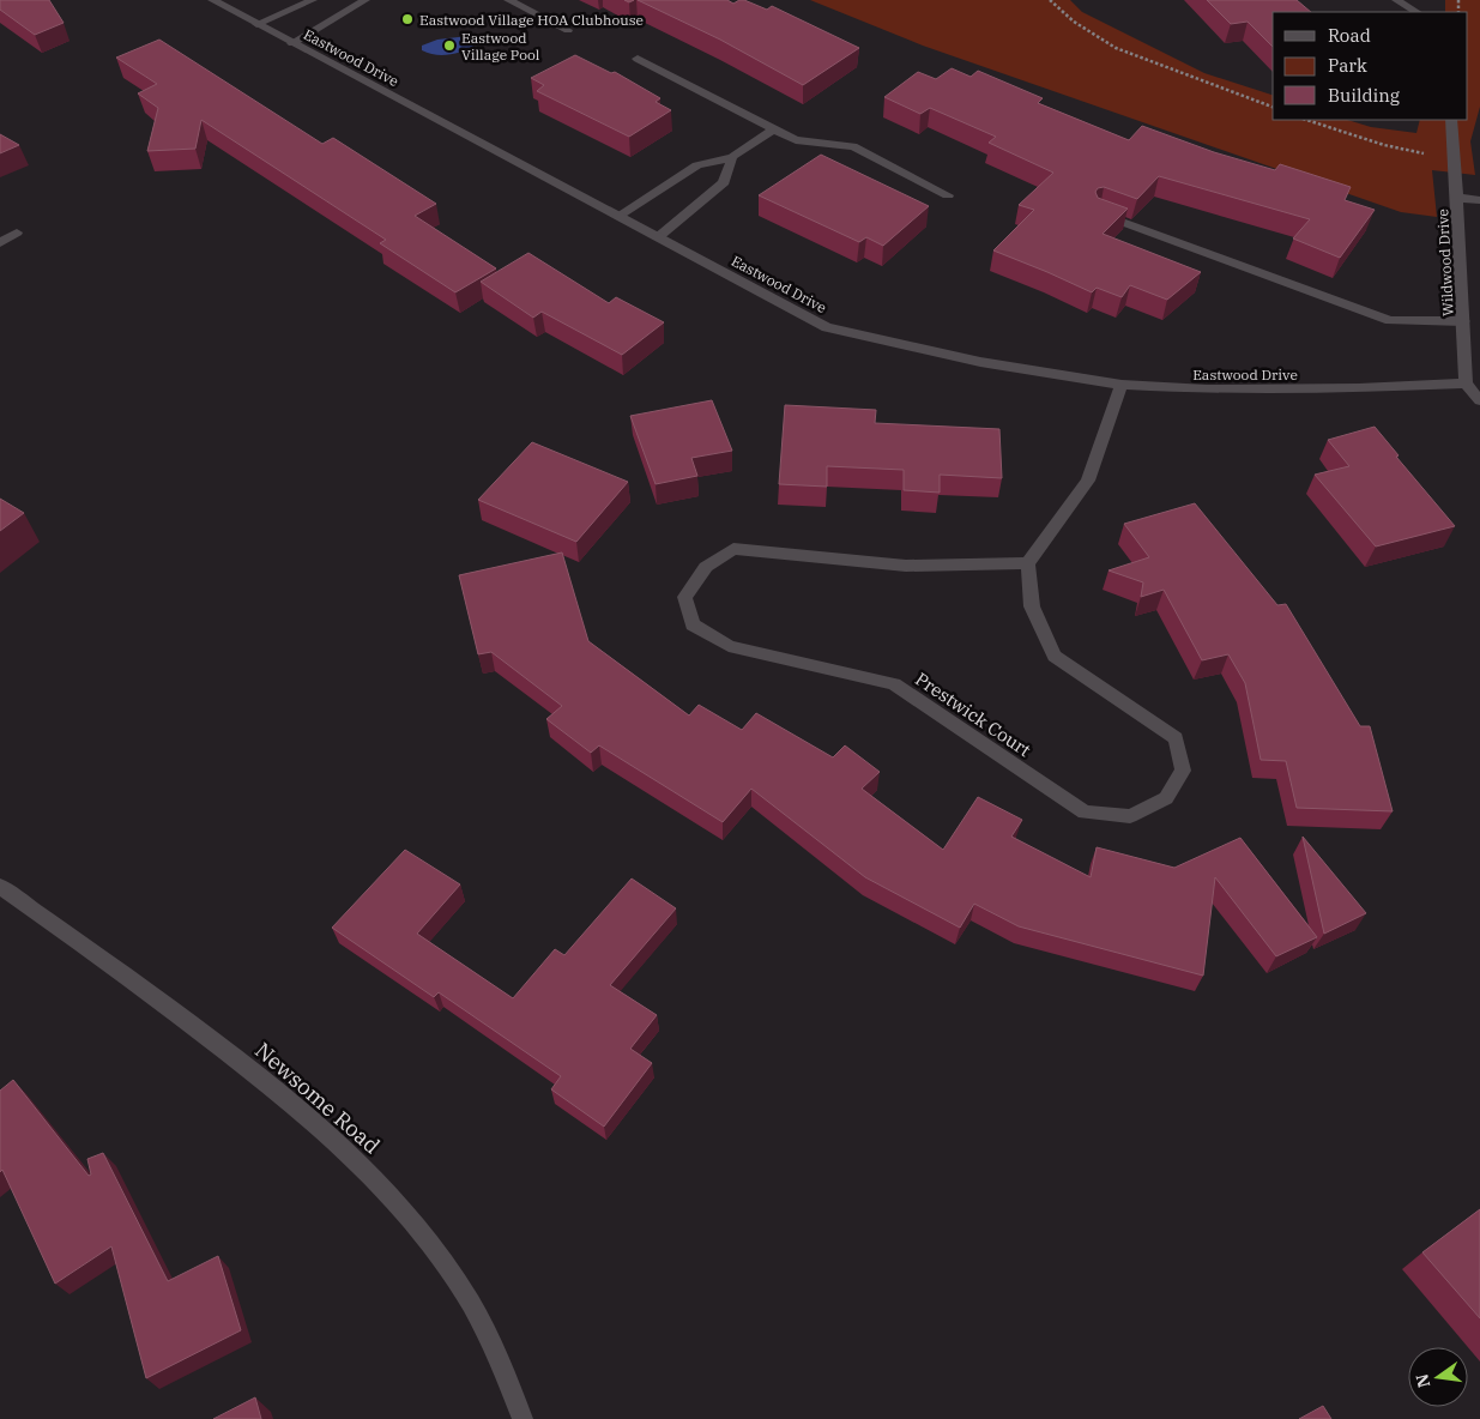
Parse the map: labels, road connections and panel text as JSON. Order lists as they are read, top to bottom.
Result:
{
  "streets": {
    "street": [
      "Eastwood Drive",
      "Wildwood Drive",
      "Prestwick Court",
      "Newsome Road"
    ]
  },
  "crossings": [
    ["Eastwood Drive", "Wildwood Drive"]
  ],
  "places": ["Eastwood Village HOA Clubhouse", "Eastwood Village Pool"],
  "legend": ["Road", "Park", "Building"],
  "north": "left"
}
